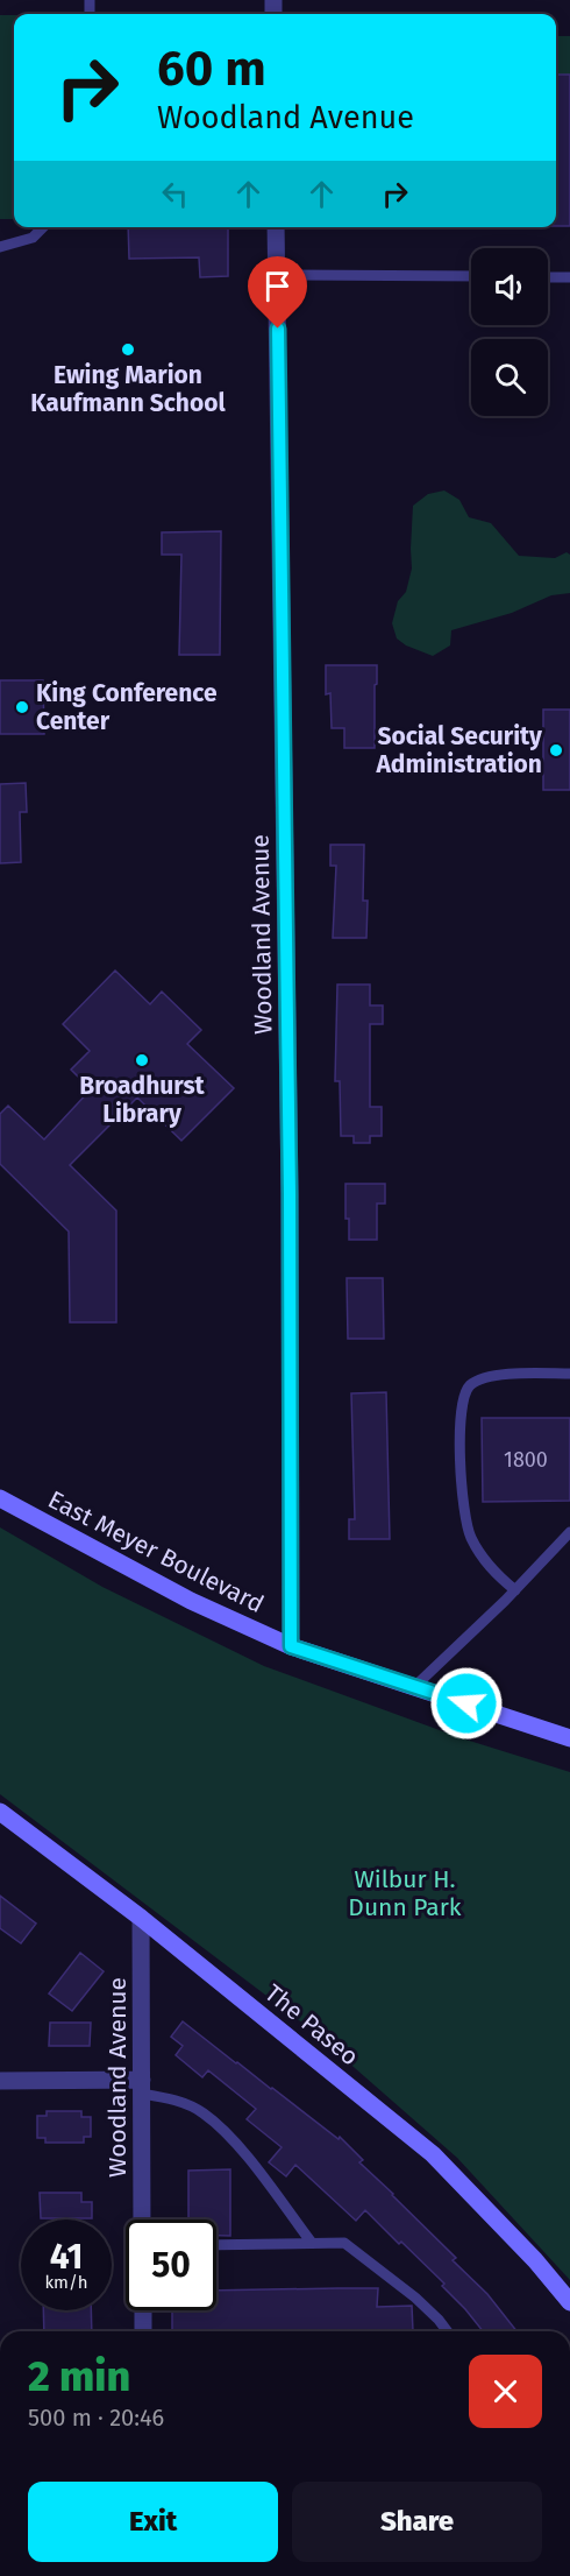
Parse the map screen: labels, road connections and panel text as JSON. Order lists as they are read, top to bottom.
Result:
{
  "streets": {
    "main road": ["East Meyer Boulevard", "The Paseo"],
    "street": ["Woodland Avenue"]
  },
  "crossings": [
    ["Woodland Avenue", "East Meyer Boulevard"],
    ["Woodland Avenue", "The Paseo"]
  ],
  "parks": ["Wilbur H. Dunn Park"],
  "places": [
    "Ewing Marion Kaufmann School",
    "King Conference Center",
    "Social Security Administration",
    "Broadhurst Library"
  ],
  "house_numbers": ["1800"],
  "page": {
    "turn": ["60 m", "Woodland Avenue"],
    "speed": "41 km/h",
    "limit": "50",
    "heading": ["2 min", "500 m · 20:46"],
    "buttons": ["Exit", "Share"]
  }
}
